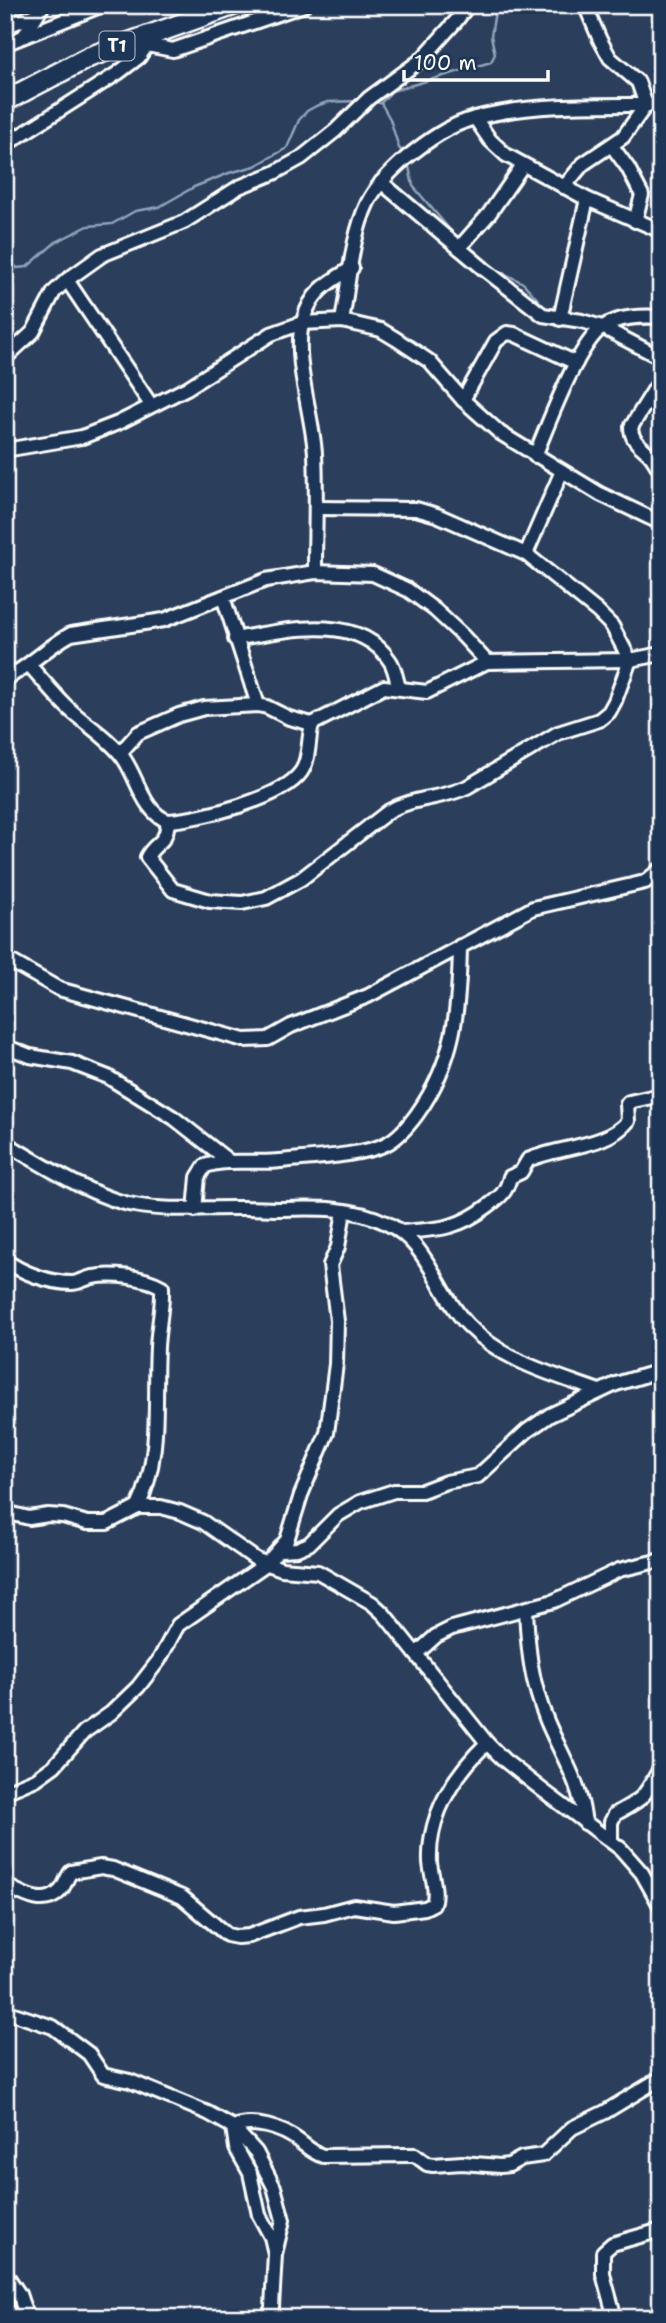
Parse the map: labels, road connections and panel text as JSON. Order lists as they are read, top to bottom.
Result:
{
  "streets": {
    "highway": ["T1"]
  },
  "scale_bar": "100 m"
}
